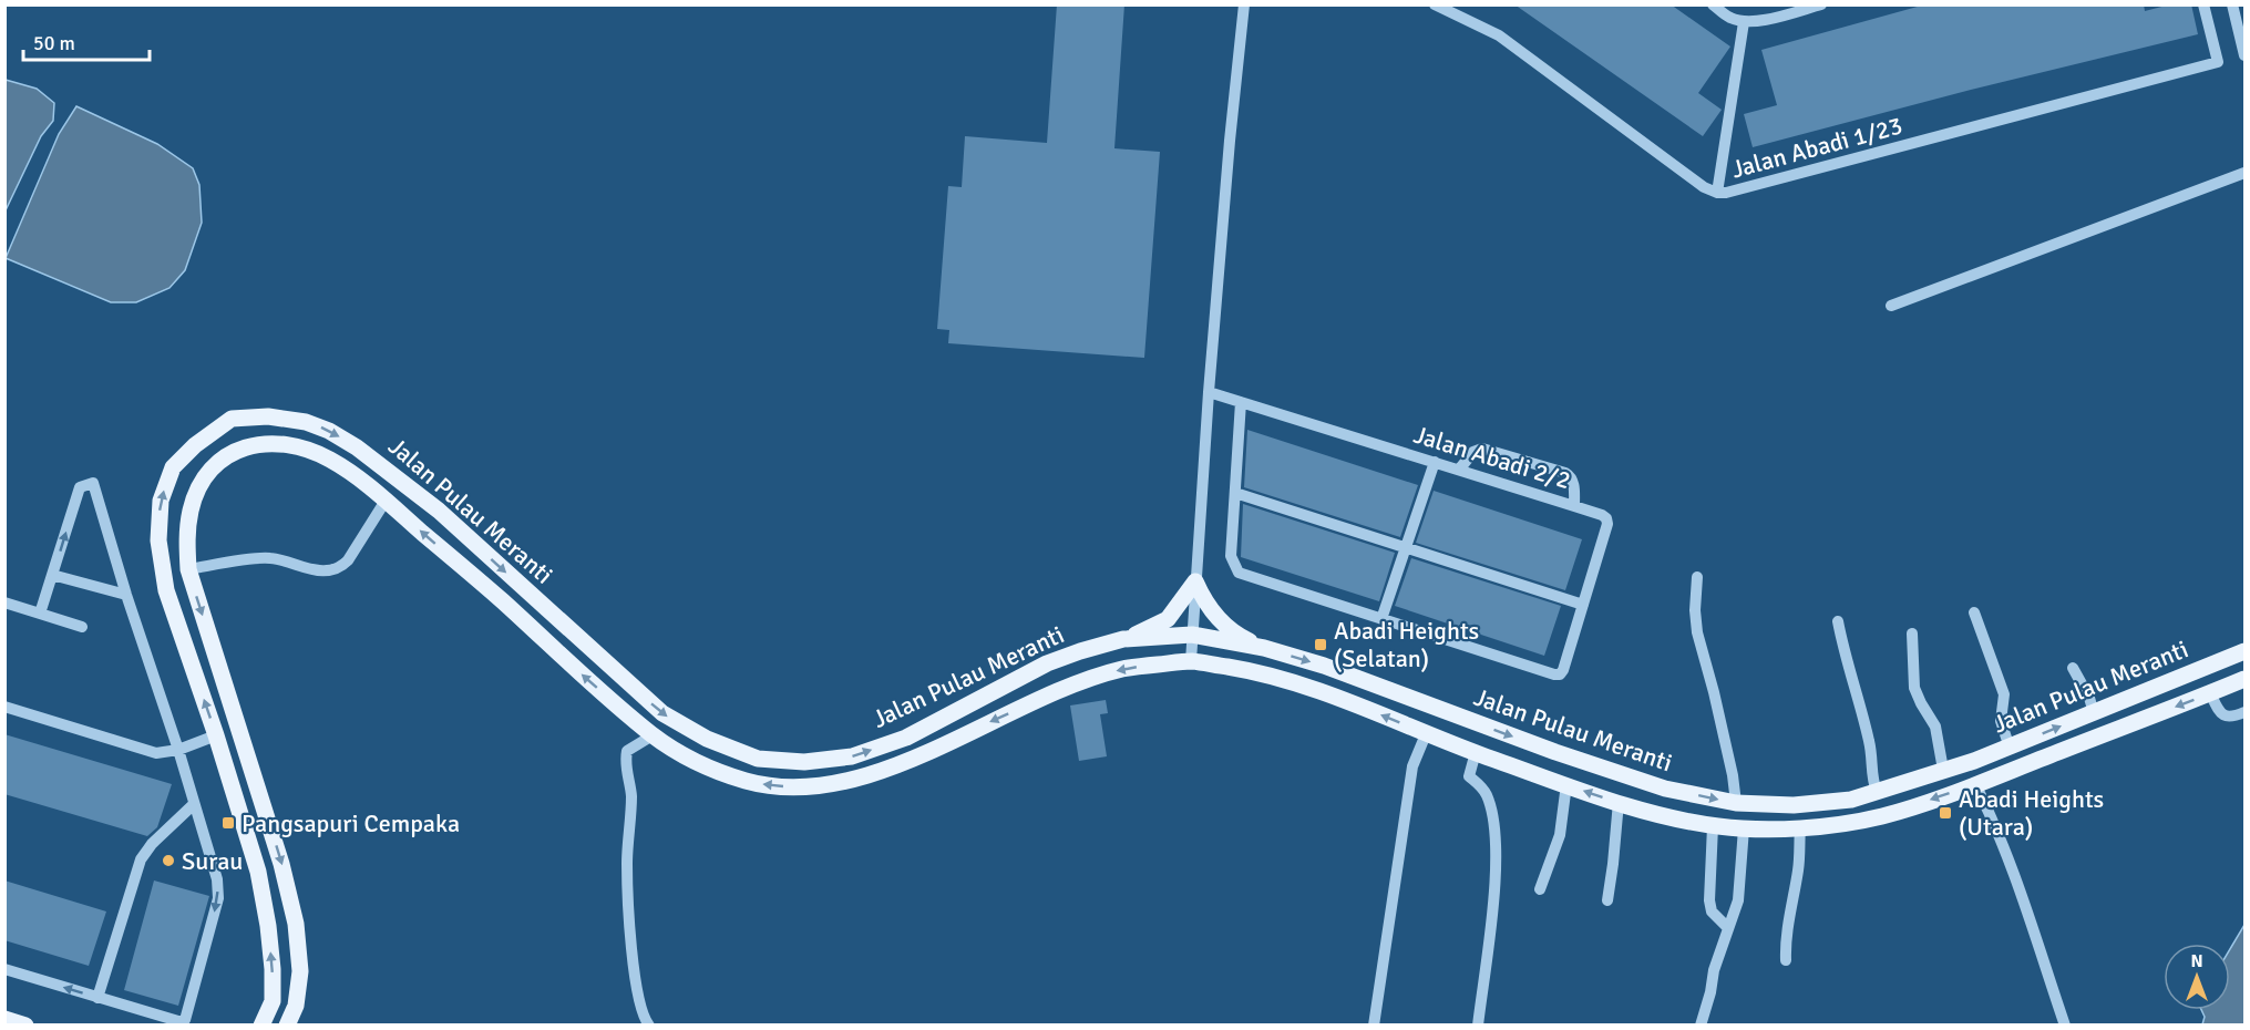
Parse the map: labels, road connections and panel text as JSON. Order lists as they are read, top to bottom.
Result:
{
  "streets": {
    "main road": ["Jalan Pulau Meranti"],
    "street": ["Jalan Abadi 1/23", "Jalan Abadi 2/2"]
  },
  "places": {
    "transit": ["Abadi Heights (Selatan)", "Abadi Heights (Utara)", "Pangsapuri Cempaka"],
    "other": ["Surau"]
  },
  "scale_bar": "50 m",
  "north": "top"
}
